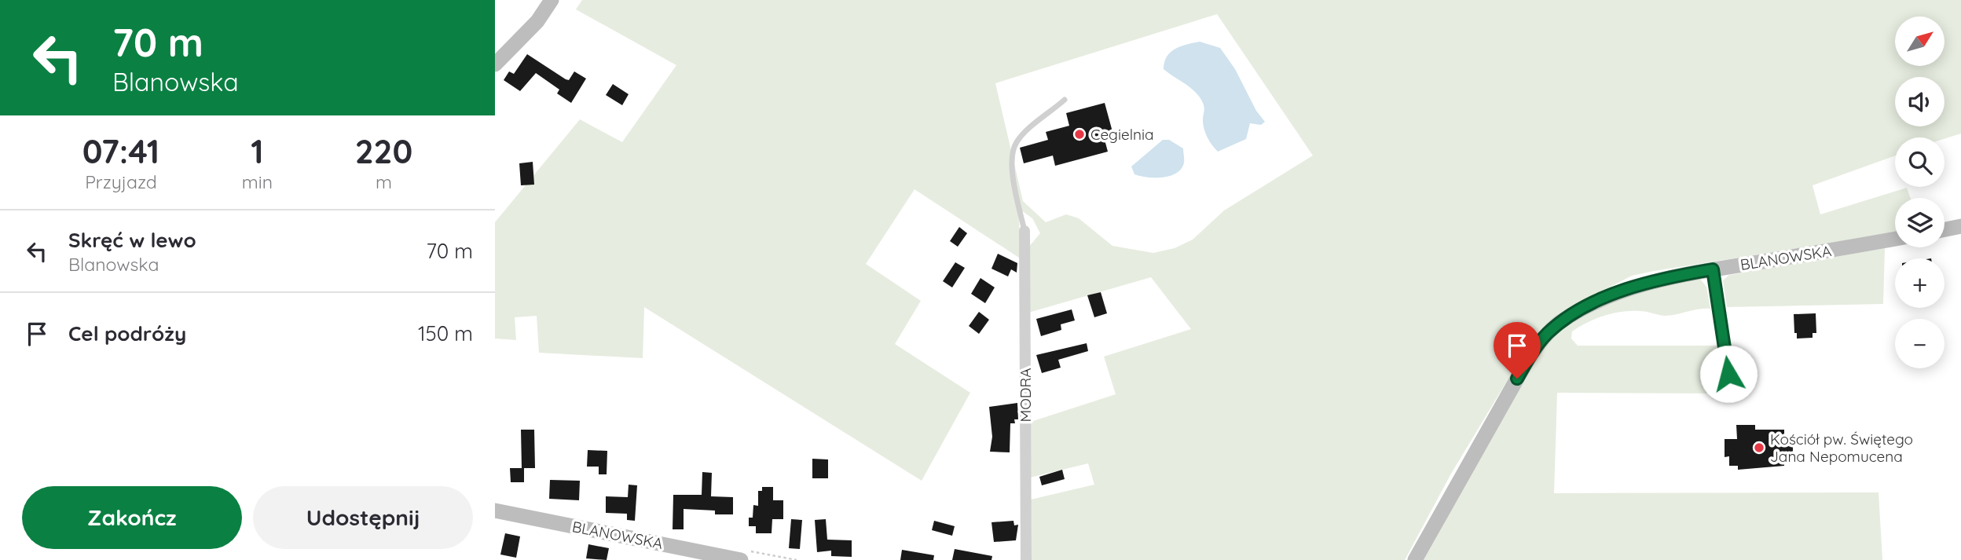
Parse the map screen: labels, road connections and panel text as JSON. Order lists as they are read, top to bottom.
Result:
{
  "streets": {
    "street": ["BLANOWSKA", "MODRA"]
  },
  "places": ["Cegielnia", "Kościół pw. Świętego Jana Nepomucena"],
  "north": "top right",
  "page": {
    "turn": ["70 m", "Blanowska"],
    "map_buttons": ["+", "−"],
    "eta": [
      "07:41",
      "Przyjazd",
      "1",
      "min",
      "220",
      "m"
    ],
    "list": [
      {
        "name": "Skręć w lewo",
        "note": "Blanowska",
        "value": "70 m"
      },
      {
        "name": "Cel podróży",
        "value": "150 m"
      }
    ],
    "buttons": ["Zakończ", "Udostępnij"]
  }
}
